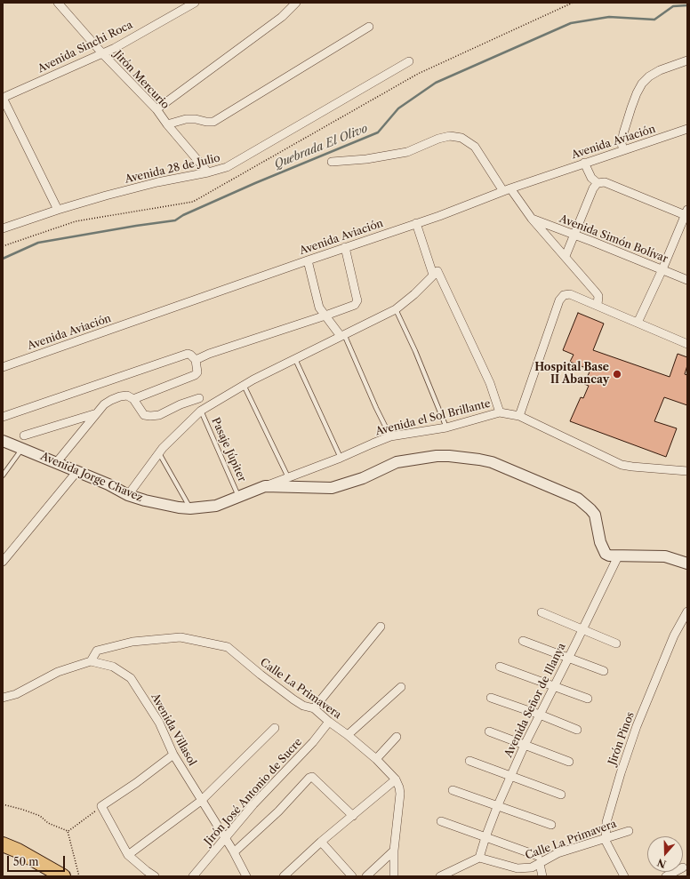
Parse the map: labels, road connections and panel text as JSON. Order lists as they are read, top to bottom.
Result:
{
  "streets": {
    "street": [
      "Avenida Sinchi Roca",
      "Jirón Mercurio",
      "Avenida Aviación",
      "Avenida 28 de Julio",
      "Avenida Simón Bolívar",
      "Avenida el Sol Brillante",
      "Avenida Jorge Chavez",
      "Calle La Primavera",
      "Avenida Señor de Illanya",
      "Avenida Villasol",
      "Jirón Pinos",
      "Jirón José Antonio de Sucre"
    ],
    "lane": ["Pasaje Júpiter"]
  },
  "crossings": [
    ["Avenida Sinchi Roca", "Jirón Mercurio"],
    ["Jirón Mercurio", "Avenida 28 de Julio"],
    ["Avenida el Sol Brillante", "Avenida Jorge Chavez"],
    ["Pasaje Júpiter", "Avenida Jorge Chavez"],
    ["Calle La Primavera", "Avenida Señor de Illanya"],
    ["Calle La Primavera", "Avenida Villasol"],
    ["Calle La Primavera", "Jirón Pinos"],
    ["Calle La Primavera", "Jirón José Antonio de Sucre"],
    ["Avenida Villasol", "Jirón José Antonio de Sucre"]
  ],
  "water": ["Quebrada El Olivo"],
  "places": ["Hospital Base II Abancay"],
  "scale_bar": "50 m",
  "north": "bottom"
}
